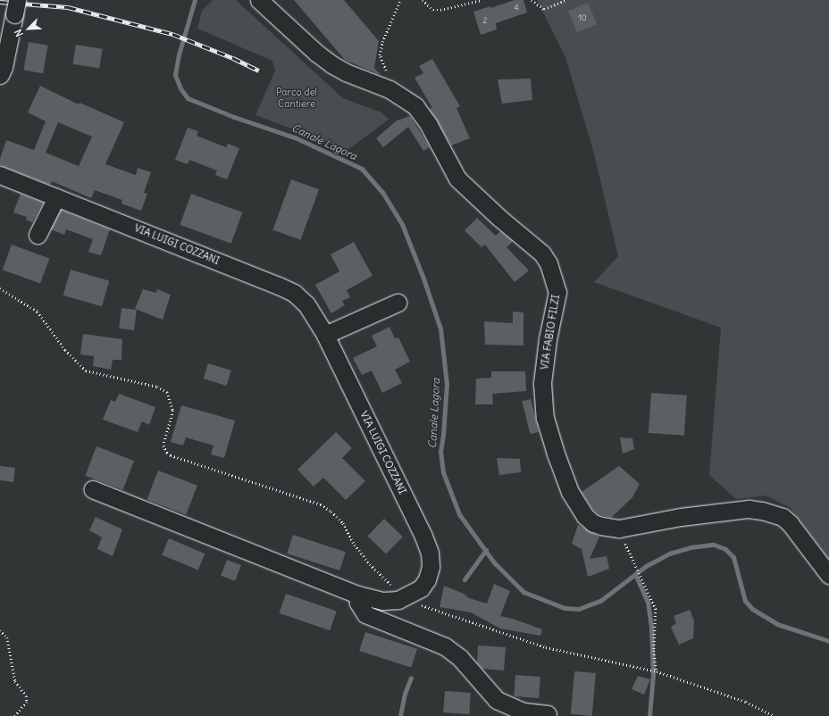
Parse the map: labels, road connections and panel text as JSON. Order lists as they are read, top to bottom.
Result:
{
  "streets": {
    "street": ["VIA LUIGI COZZANI", "VIA FABIO FILZI"]
  },
  "water": ["Canale Lagora"],
  "parks": ["Parco del Cantiere"],
  "house_numbers": ["4", "10", "2"],
  "north": "bottom left"
}
